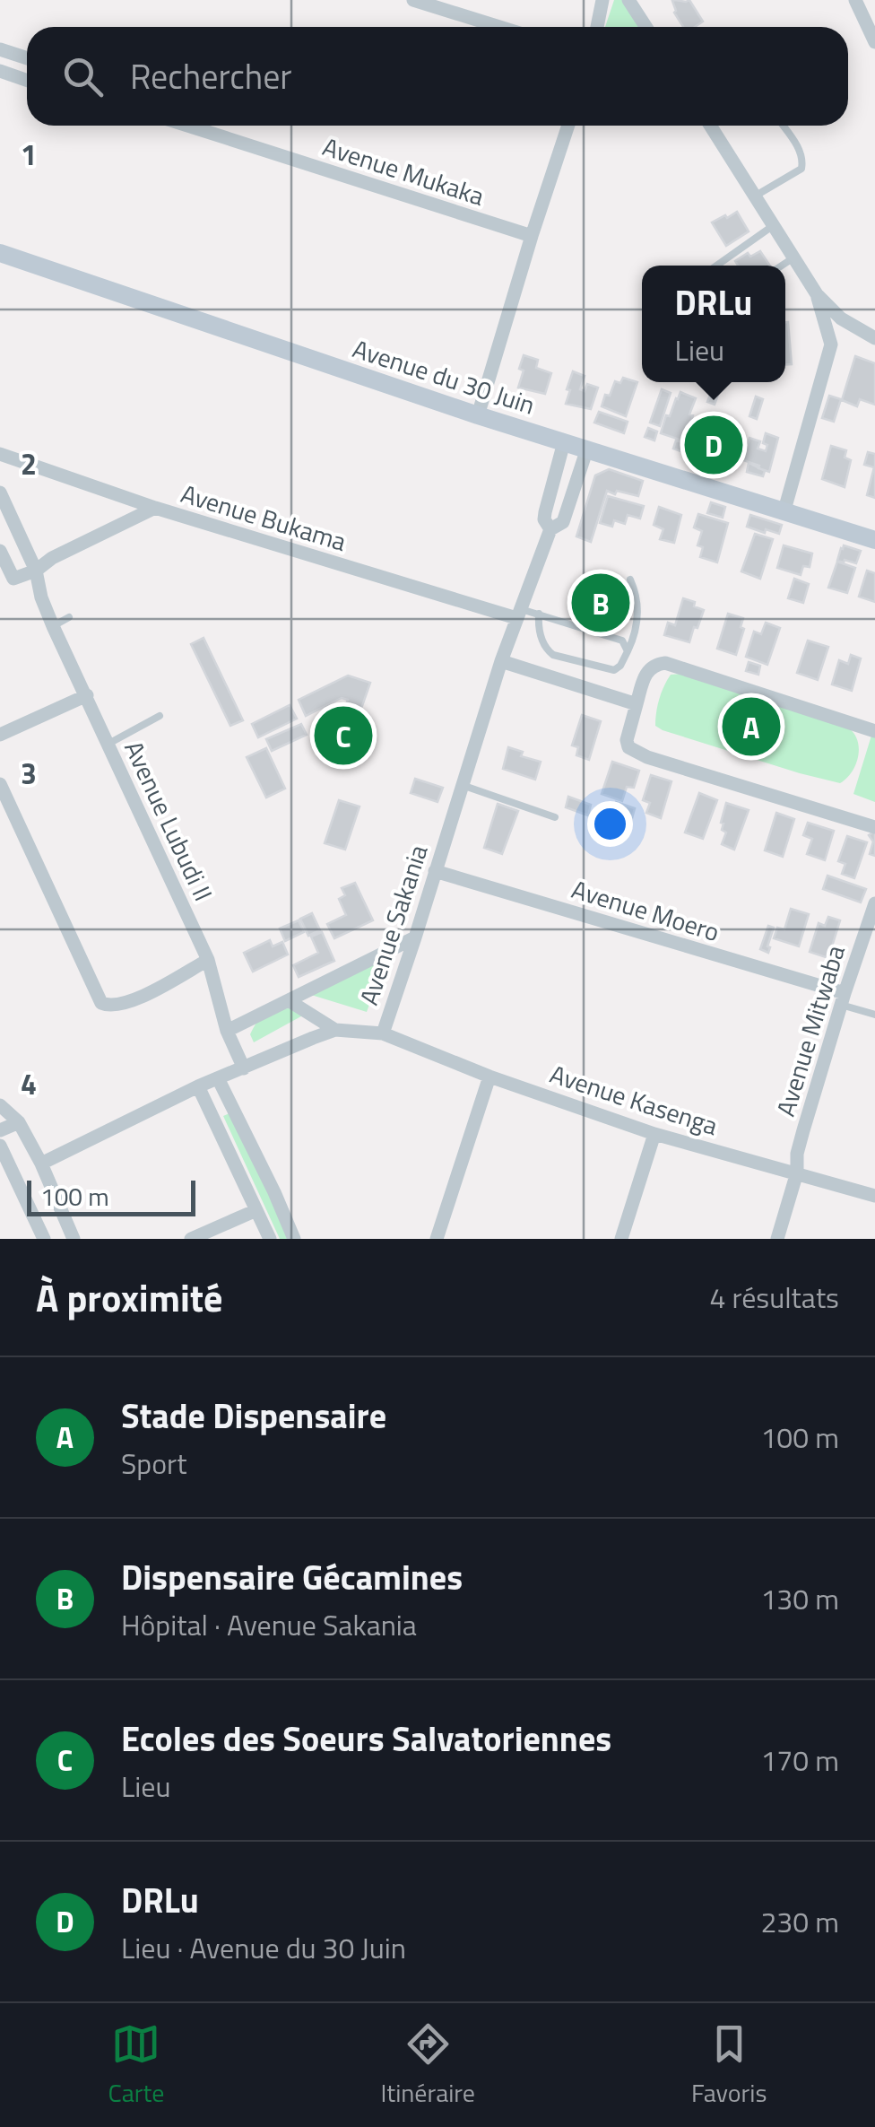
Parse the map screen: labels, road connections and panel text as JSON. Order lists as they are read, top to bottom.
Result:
{
  "streets": {
    "street": [
      "Avenue Mukaka",
      "Avenue du 30 Juin",
      "Avenue Bukama",
      "Avenue Lubudi II",
      "Avenue Moero",
      "Avenue Sakania",
      "Avenue Mitwaba",
      "Avenue Kasenga"
    ]
  },
  "crossings": [
    ["Avenue Bukama", "Avenue Sakania"],
    ["Avenue Lubudi II", "Avenue Sakania"],
    ["Avenue Moero", "Avenue Sakania"],
    ["Avenue Moero", "Avenue Mitwaba"],
    ["Avenue Sakania", "Avenue Kasenga"],
    ["Avenue Mitwaba", "Avenue Kasenga"]
  ],
  "scale_bar": "100 m",
  "page": {
    "search": "Rechercher",
    "popup": ["DRLu", "Lieu"],
    "pins": [
      "D",
      "B",
      "A",
      "C"
    ],
    "scale": "100 m",
    "heading": ["À proximité", "4 résultats"],
    "list": [
      {
        "mark": "A",
        "name": "Stade Dispensaire",
        "note": "Sport",
        "value": "100 m"
      },
      {
        "mark": "B",
        "name": "Dispensaire Gécamines",
        "note": "Hôpital · Avenue Sakania",
        "value": "130 m"
      },
      {
        "mark": "C",
        "name": "Ecoles des Soeurs Salvatoriennes",
        "note": "Lieu",
        "value": "170 m"
      },
      {
        "mark": "D",
        "name": "DRLu",
        "note": "Lieu · Avenue du 30 Juin",
        "value": "230 m"
      }
    ],
    "nav": ["Carte", "Itinéraire", "Favoris"]
  },
  "grid": {
    "rows": [
      "1",
      "2",
      "3",
      "4"
    ]
  }
}
